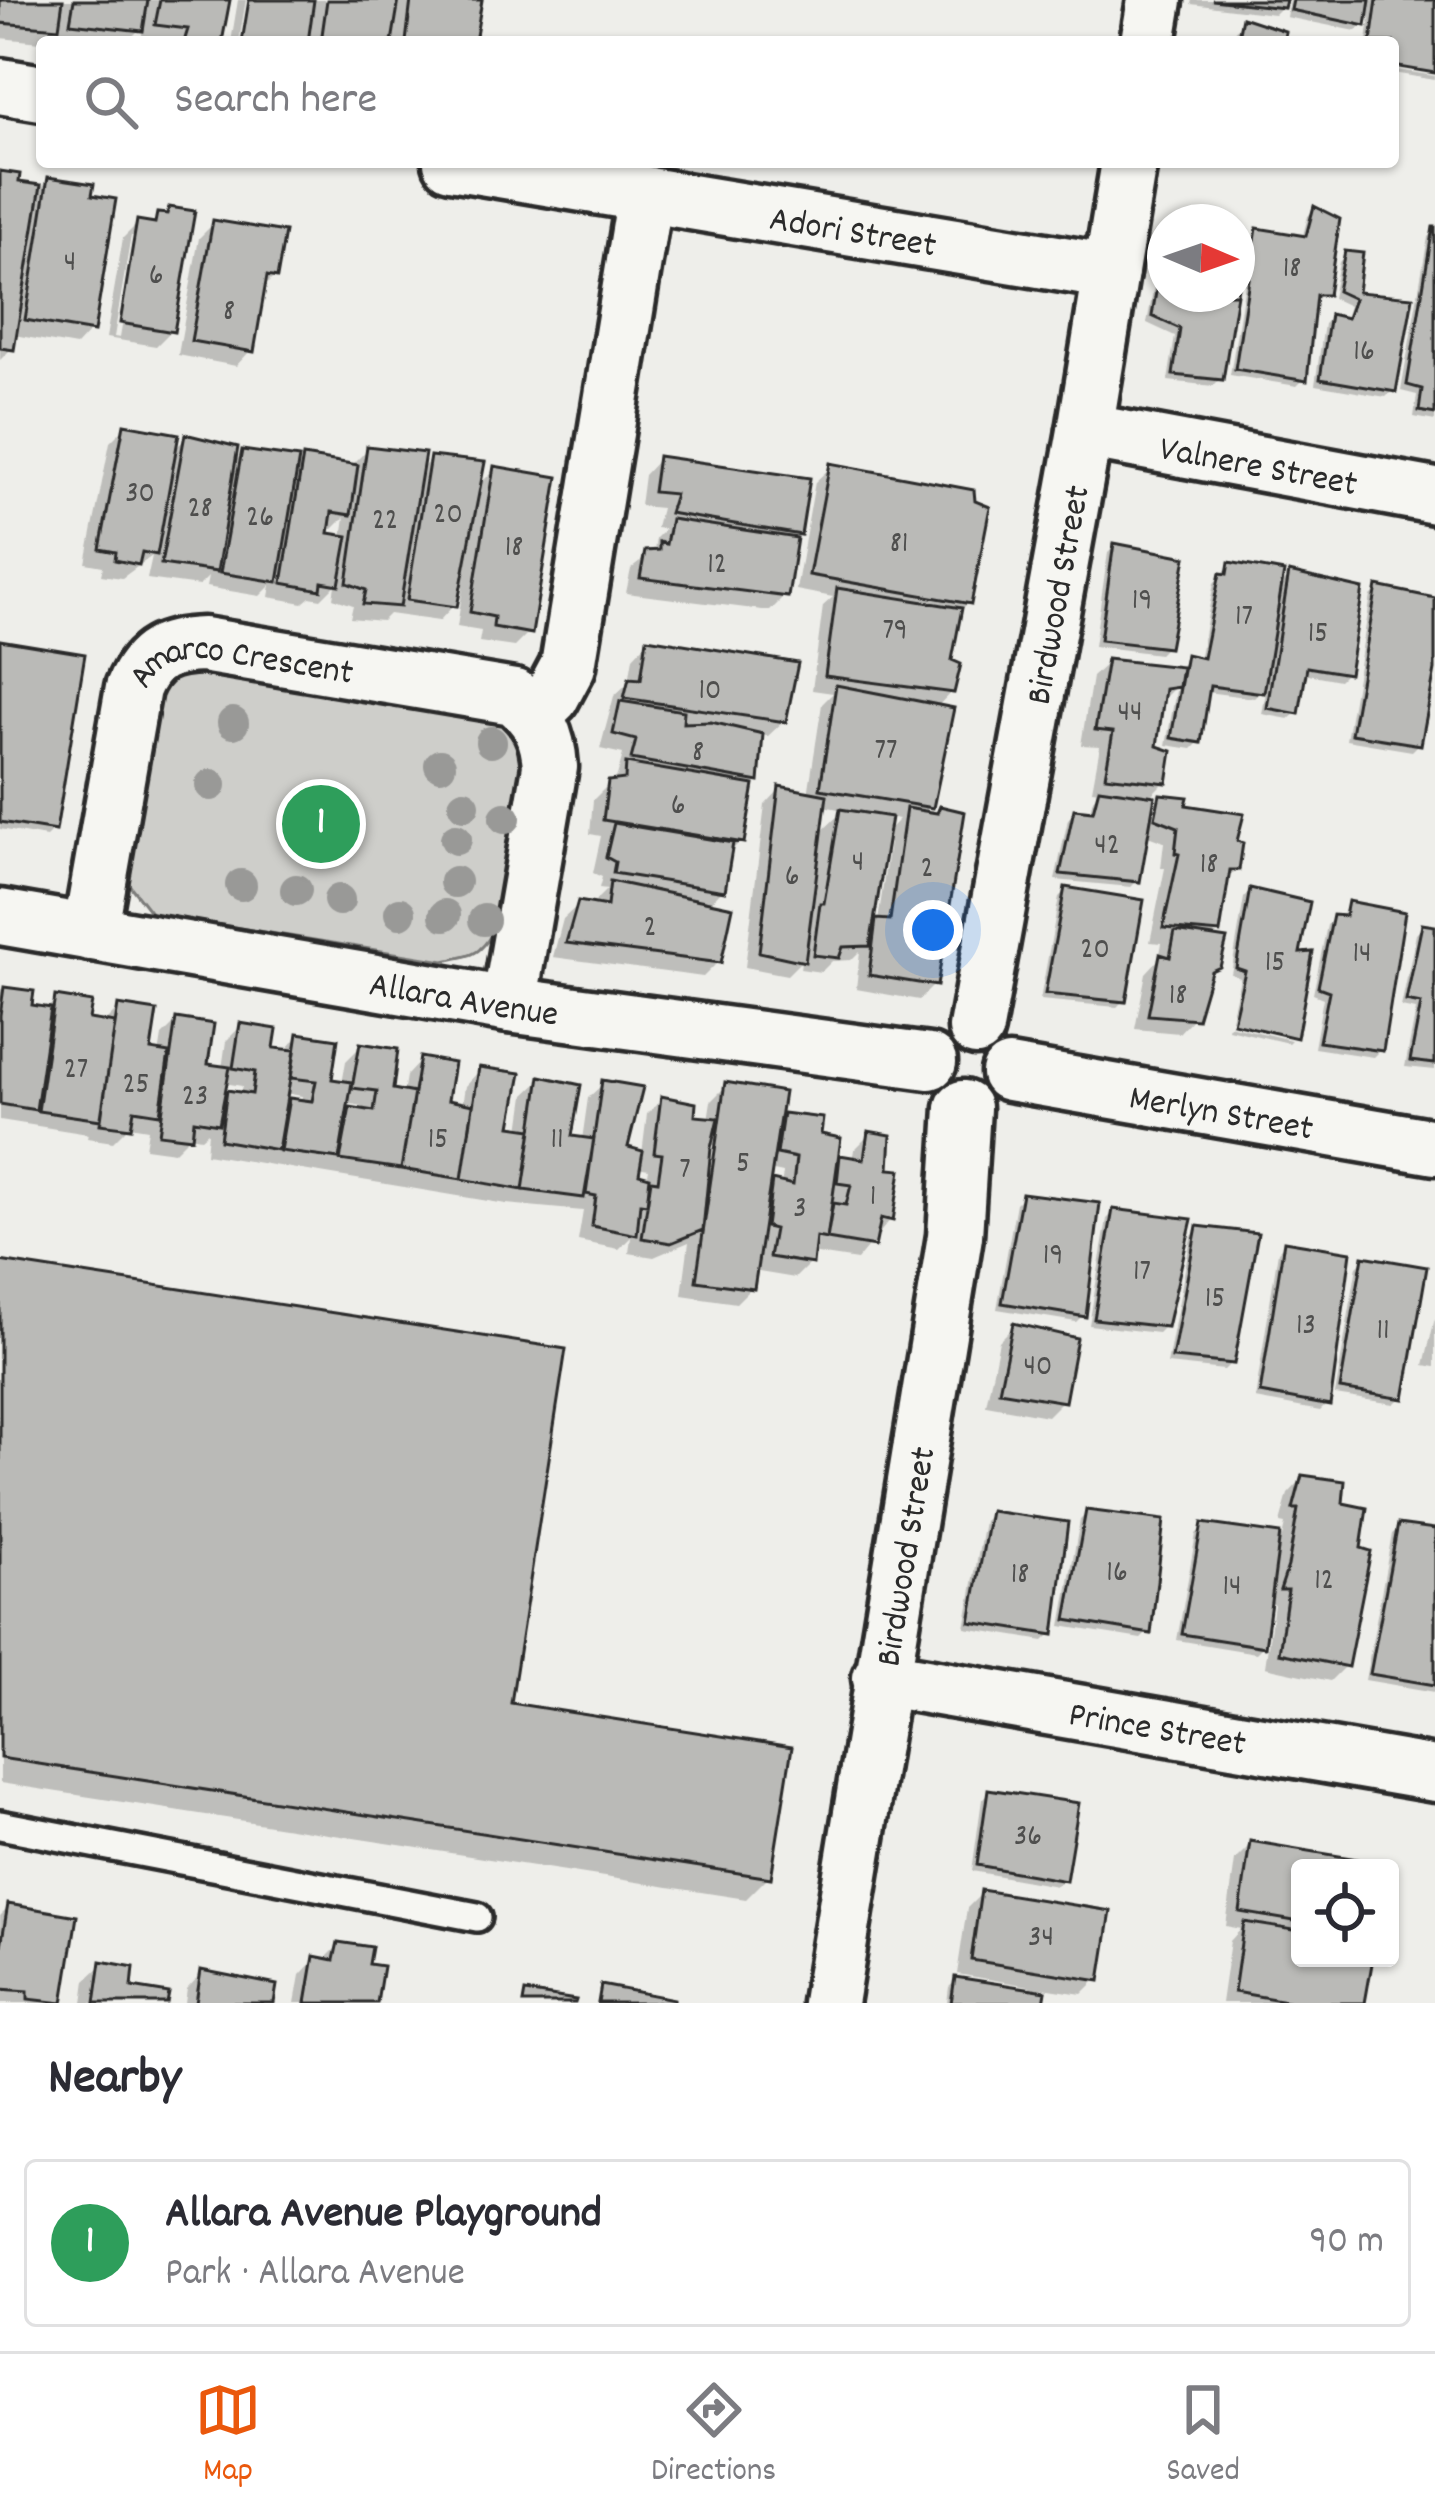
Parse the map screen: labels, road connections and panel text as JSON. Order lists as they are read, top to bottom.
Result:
{
  "streets": {
    "street": [
      "Adori Street",
      "Valnere Street",
      "Birdwood Street",
      "Amarco Crescent",
      "Allara Avenue",
      "Merlyn Street",
      "Prince Street"
    ]
  },
  "crossings": [
    ["Adori Street", "Birdwood Street"],
    ["Valnere Street", "Birdwood Street"],
    ["Birdwood Street", "Allara Avenue"],
    ["Birdwood Street", "Merlyn Street"],
    ["Birdwood Street", "Prince Street"],
    ["Amarco Crescent", "Allara Avenue"],
    ["Allara Avenue", "Merlyn Street"]
  ],
  "house_numbers": [
    "4",
    "18",
    "6",
    "8",
    "16",
    "30",
    "28",
    "20",
    "26",
    "22",
    "81",
    "18",
    "12",
    "19",
    "17",
    "79",
    "15",
    "10",
    "44",
    "77",
    "8",
    "6",
    "42",
    "4",
    "18",
    "2",
    "6",
    "2",
    "20",
    "14",
    "15",
    "18",
    "27",
    "25",
    "23",
    "15",
    "11",
    "5",
    "7",
    "1",
    "3",
    "19",
    "17",
    "15",
    "13",
    "11",
    "40",
    "16",
    "18",
    "12",
    "14",
    "36",
    "34"
  ],
  "north": "right",
  "page": {
    "search": "Search here",
    "pins": "1",
    "heading": "Nearby",
    "list": [
      {
        "mark": "1",
        "name": "Allara Avenue Playground",
        "note": "Park · Allara Avenue",
        "value": "90 m"
      }
    ],
    "nav": ["Map", "Directions", "Saved"]
  }
}
